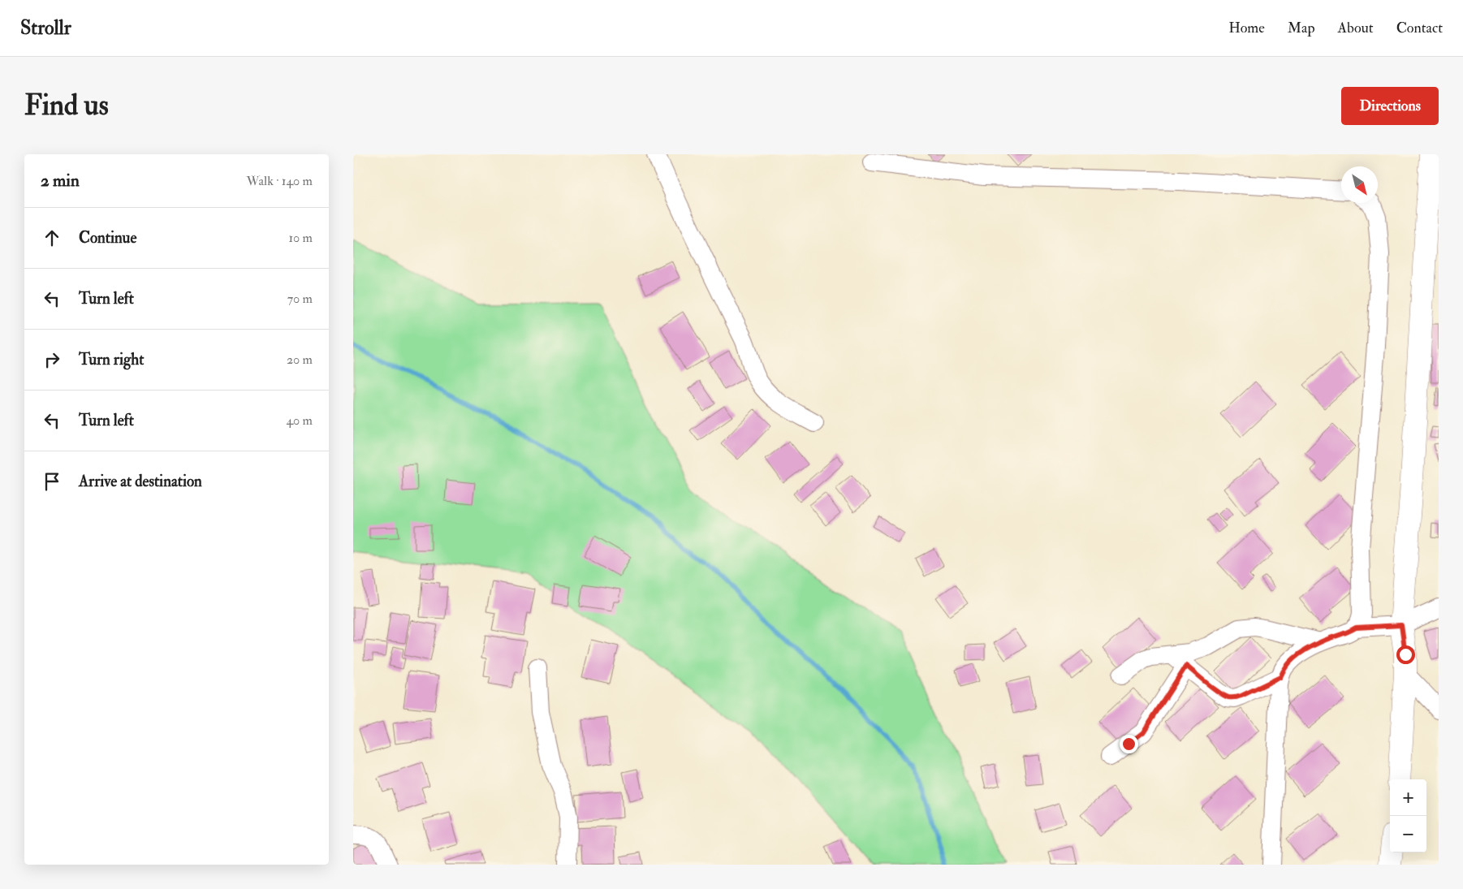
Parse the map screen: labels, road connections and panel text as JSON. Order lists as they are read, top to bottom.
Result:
{
  "north": "bottom right",
  "page": {
    "header": "Strollr",
    "nav": [
      "Home",
      "Map",
      "About",
      "Contact"
    ],
    "buttons": "Directions",
    "title": "Find us",
    "heading": ["2 min", "Walk · 140 m"],
    "list": [
      ["Continue", "10 m"],
      ["Turn left", "70 m"],
      ["Turn right", "20 m"],
      ["Turn left", "40 m"],
      "Arrive at destination"
    ],
    "map_buttons": ["+", "−"]
  }
}
